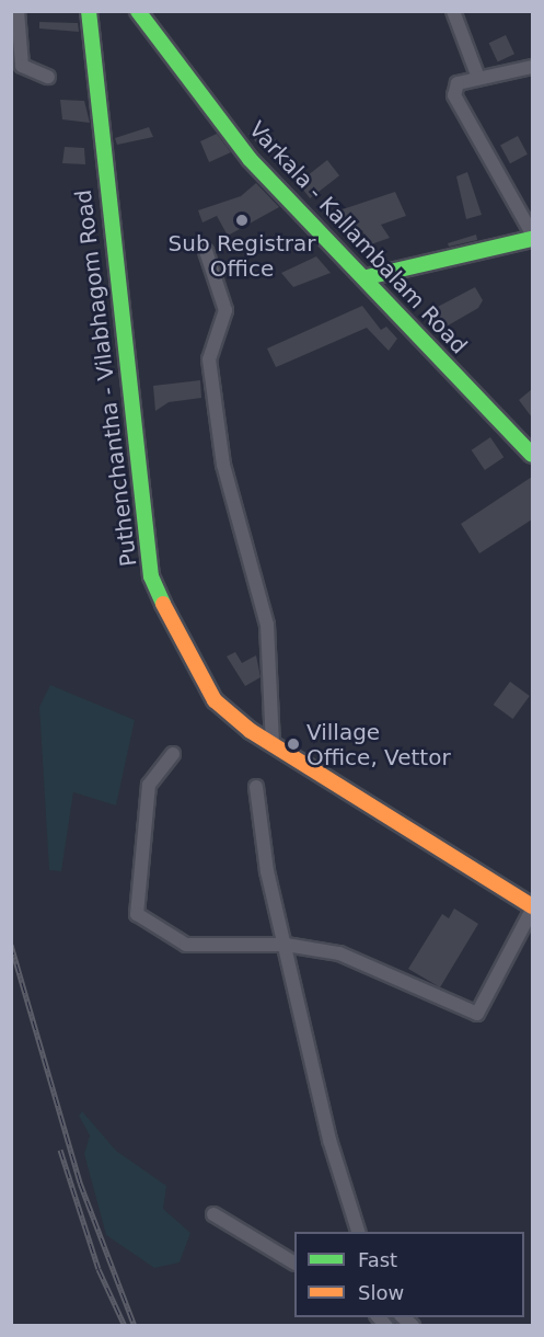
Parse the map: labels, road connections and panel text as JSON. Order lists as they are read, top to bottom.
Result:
{
  "streets": {
    "main road": ["Varkala - Kallambalam Road", "Puthenchantha - Vilabhagom Road"]
  },
  "places": ["Sub Registrar Office", "Village Office, Vettor"],
  "legend": ["Fast", "Slow"]
}
